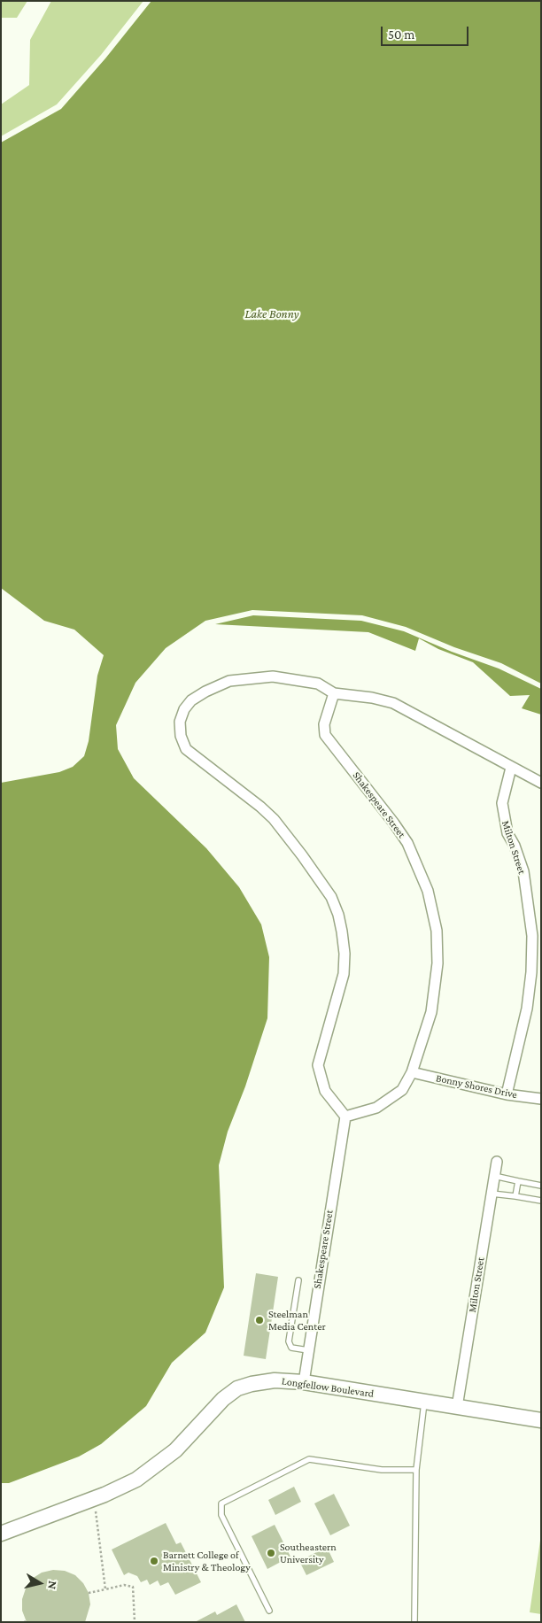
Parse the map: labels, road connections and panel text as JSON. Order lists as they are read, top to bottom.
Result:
{
  "streets": {
    "street": [
      "Shakespeare Street",
      "Milton Street",
      "Bonny Shores Drive",
      "Longfellow Boulevard"
    ]
  },
  "crossings": [
    ["Shakespeare Street", "Bonny Shores Drive"],
    ["Shakespeare Street", "Longfellow Boulevard"],
    ["Milton Street", "Bonny Shores Drive"],
    ["Milton Street", "Longfellow Boulevard"]
  ],
  "water": ["Lake Bonny"],
  "places": ["Steelman Media Center", "Southeastern University", "Barnett College of Ministry & Theology"],
  "scale_bar": "50 m",
  "north": "right"
}
